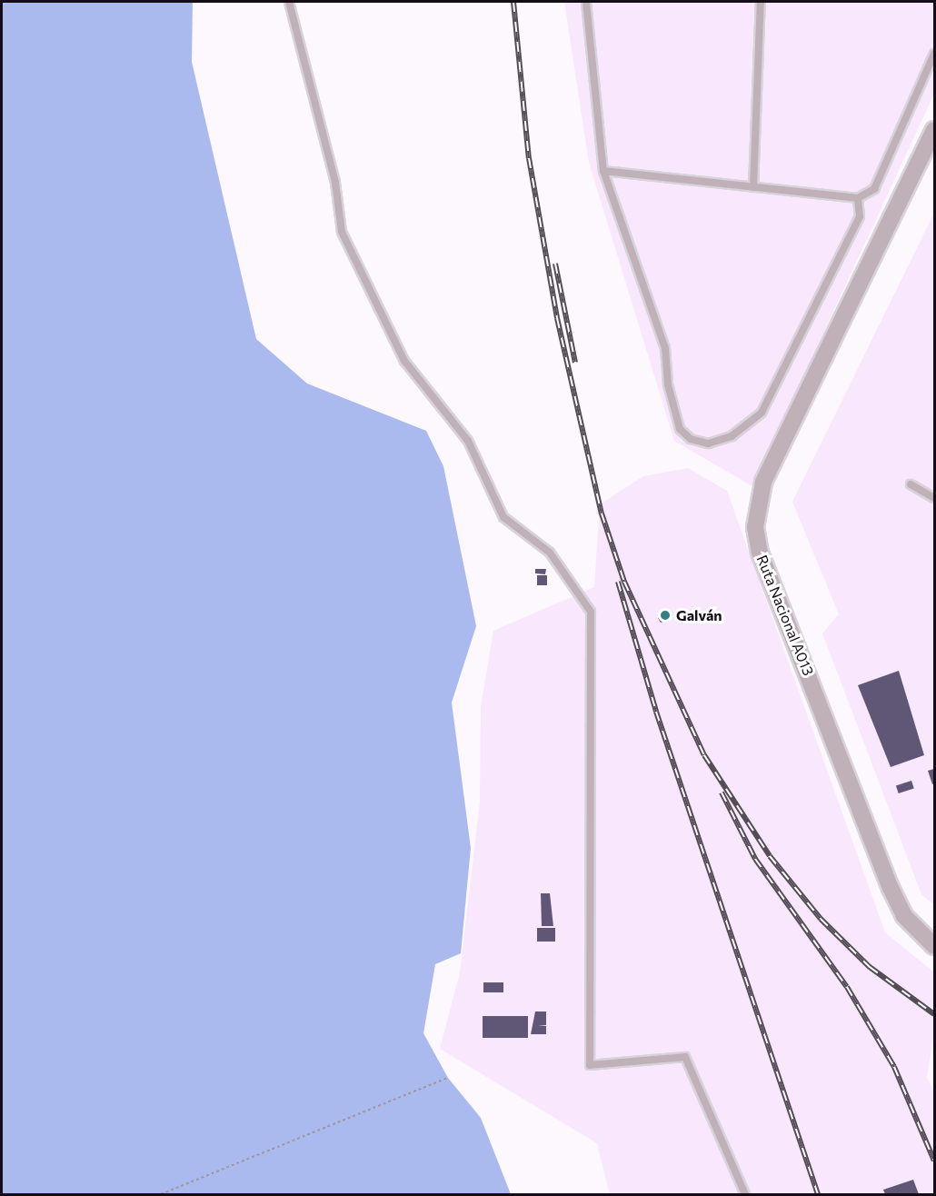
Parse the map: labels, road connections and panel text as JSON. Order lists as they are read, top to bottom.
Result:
{
  "streets": {
    "street": ["Ruta Nacional A013"]
  },
  "places": ["Galván"]
}
